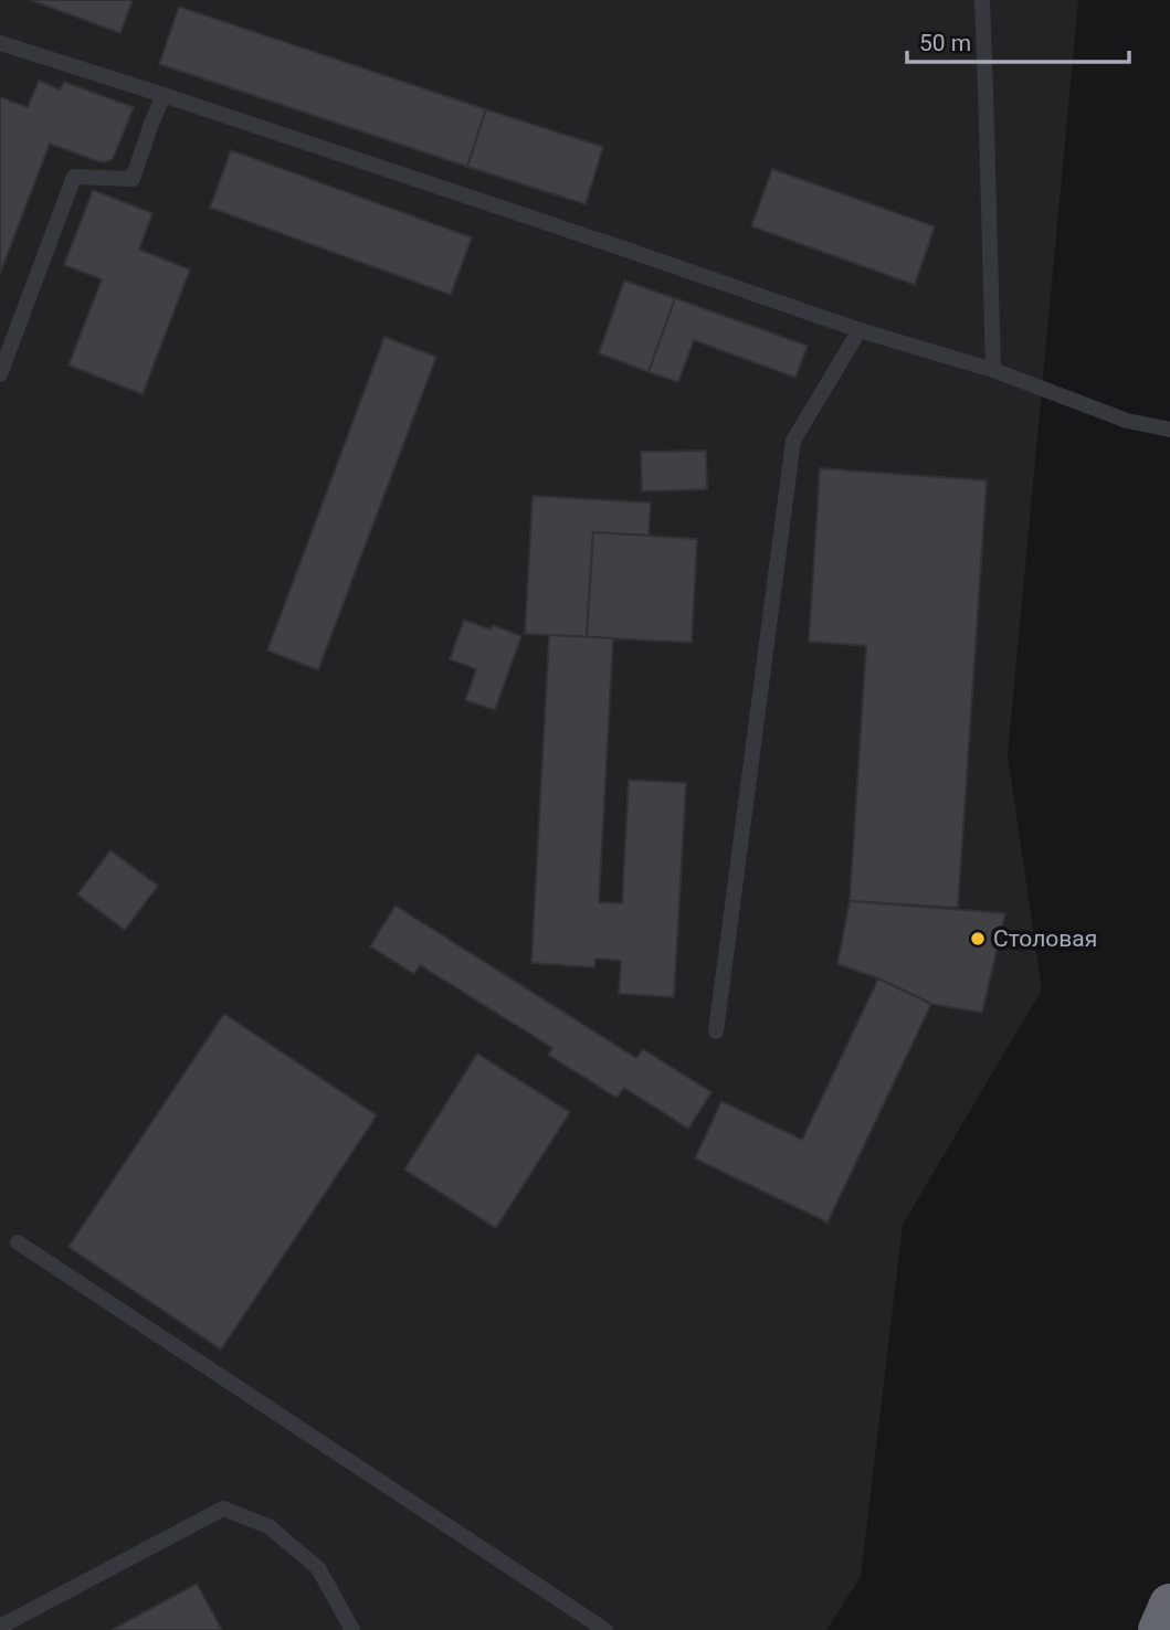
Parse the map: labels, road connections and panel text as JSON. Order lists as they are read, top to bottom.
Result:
{
  "places": ["Столовая"],
  "scale_bar": "50 m"
}
